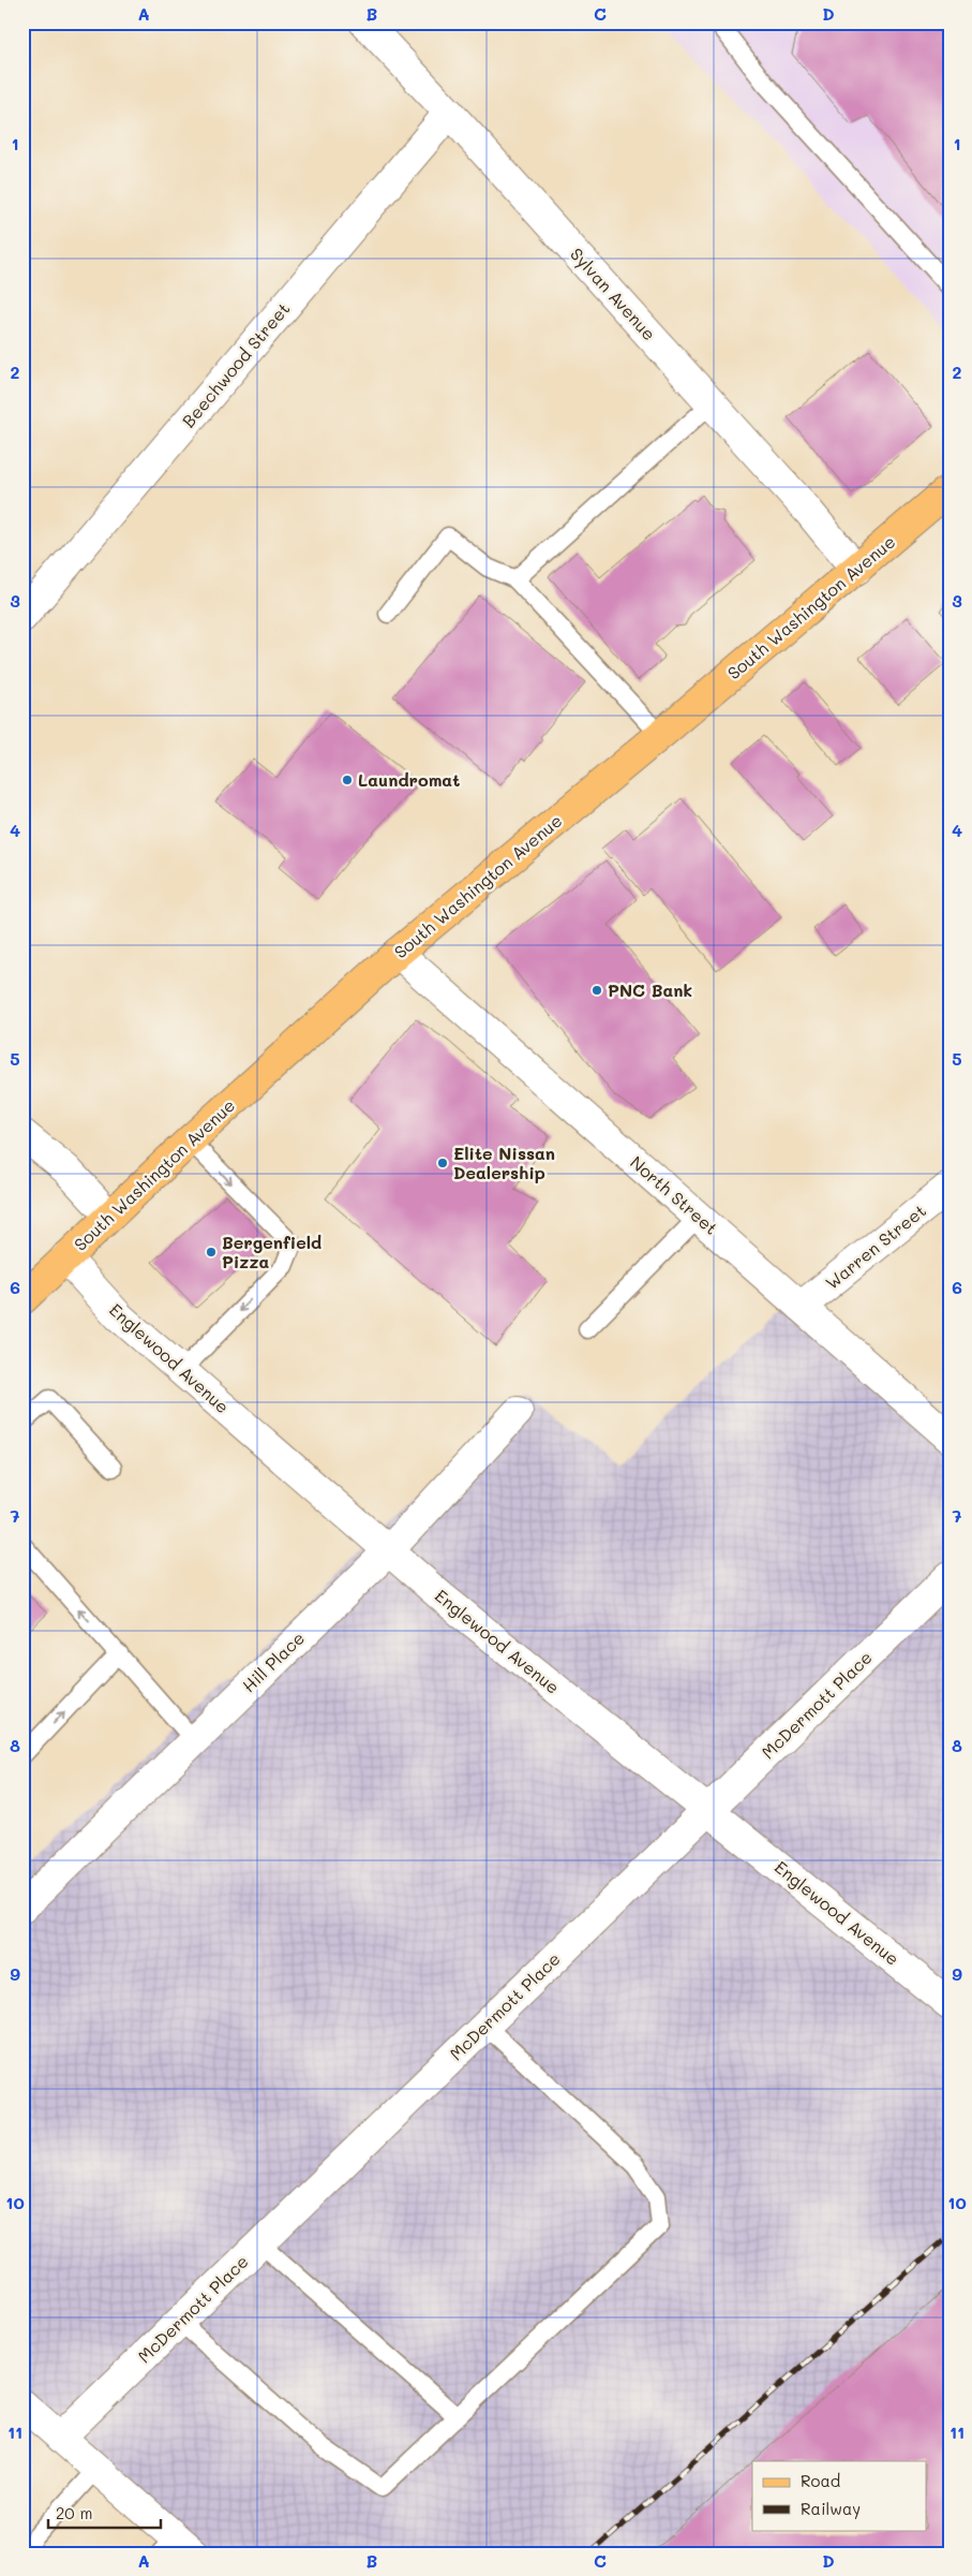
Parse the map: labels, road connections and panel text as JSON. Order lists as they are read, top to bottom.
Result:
{
  "streets": {
    "main road": ["South Washington Avenue"],
    "street": [
      "Sylvan Avenue",
      "Beechwood Street",
      "North Street",
      "Warren Street",
      "Englewood Avenue",
      "Hill Place",
      "McDermott Place"
    ]
  },
  "crossings": [
    ["Sylvan Avenue", "Beechwood Street"],
    ["Sylvan Avenue", "South Washington Avenue"],
    ["South Washington Avenue", "North Street"],
    ["South Washington Avenue", "Englewood Avenue"],
    ["North Street", "Warren Street"],
    ["Englewood Avenue", "Hill Place"],
    ["Englewood Avenue", "McDermott Place"]
  ],
  "places": [
    "Laundromat",
    "PNC Bank",
    "Elite Nissan Dealership",
    "Bergenfield Pizza"
  ],
  "legend": ["Road", "Railway"],
  "scale_bar": "20 m",
  "grid": {
    "columns": [
      "A",
      "B",
      "C",
      "D"
    ],
    "rows": [
      "1",
      "2",
      "3",
      "4",
      "5",
      "6",
      "7",
      "8",
      "9",
      "10",
      "11"
    ]
  }
}
